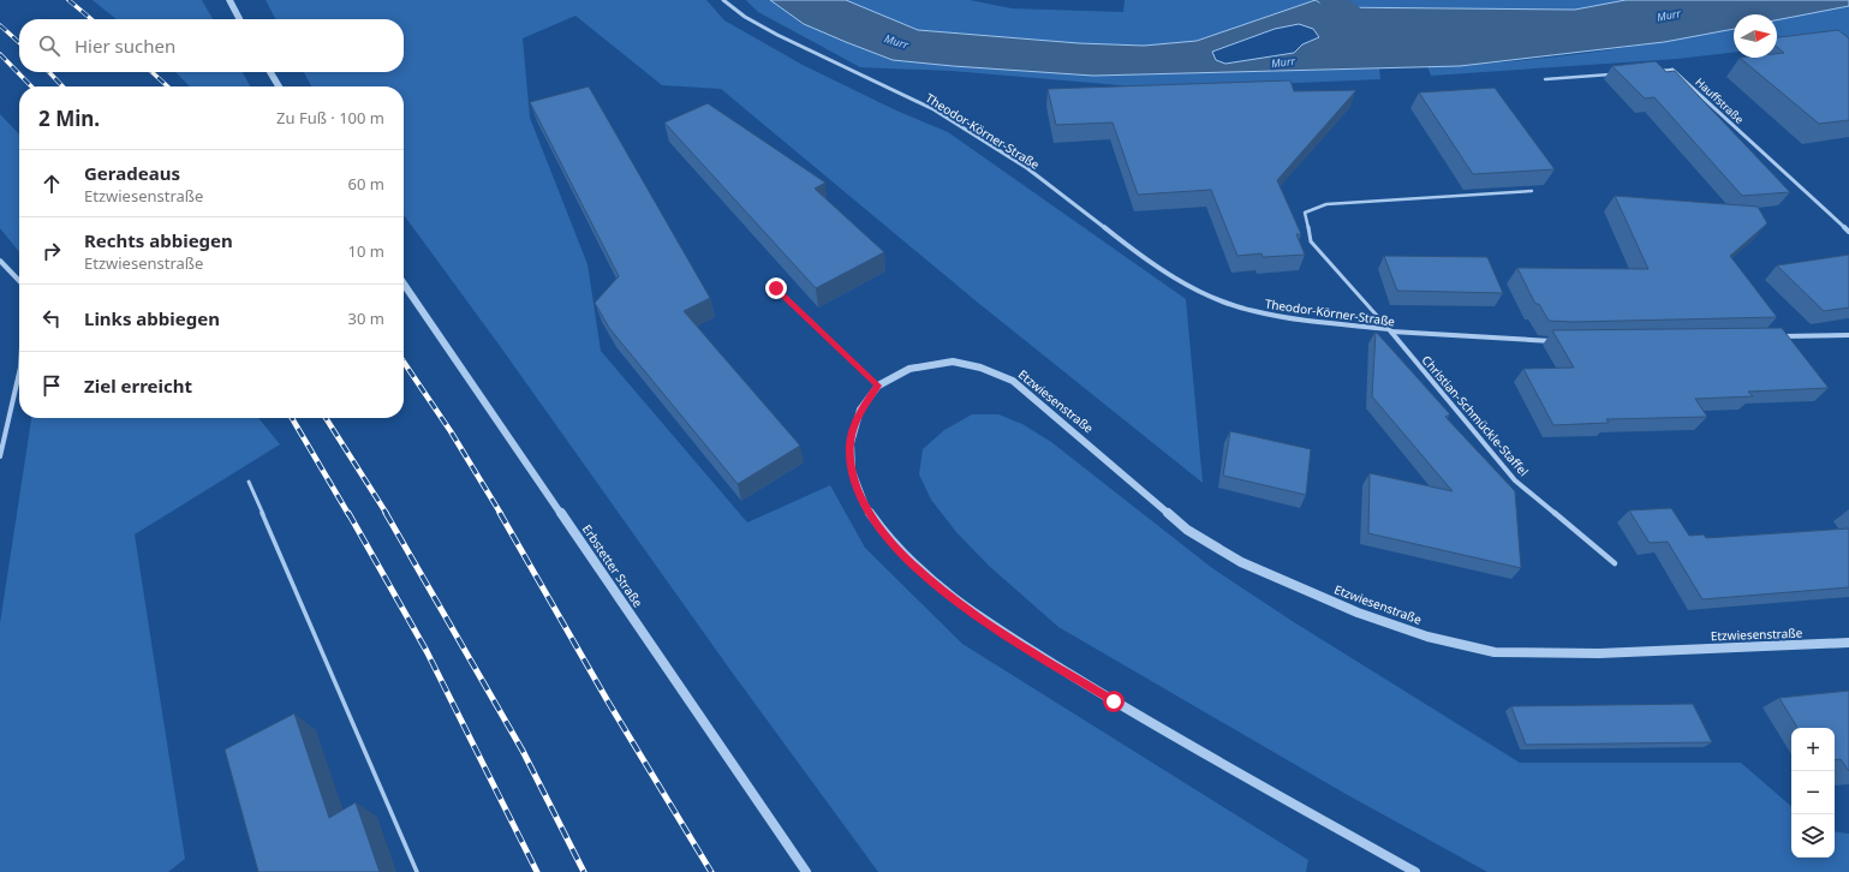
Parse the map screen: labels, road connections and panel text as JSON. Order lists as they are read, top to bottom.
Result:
{
  "streets": {
    "street": [
      "Hauffstraße",
      "Theodor-Körner-Straße",
      "Etzwiesenstraße",
      "Christian-Schmückle-Staffel",
      "Erbstetter Straße"
    ]
  },
  "crossings": [
    ["Theodor-Körner-Straße", "Christian-Schmückle-Staffel"]
  ],
  "water": ["Murr"],
  "north": "right",
  "page": {
    "search": "Hier suchen",
    "heading": ["2 Min.", "Zu Fuß · 100 m"],
    "list": [
      ["Geradeaus", "Etzwiesenstraße", "60 m"],
      ["Rechts abbiegen", "Etzwiesenstraße", "10 m"],
      ["Links abbiegen", "30 m"],
      "Ziel erreicht"
    ],
    "map_buttons": ["+", "−"]
  }
}
